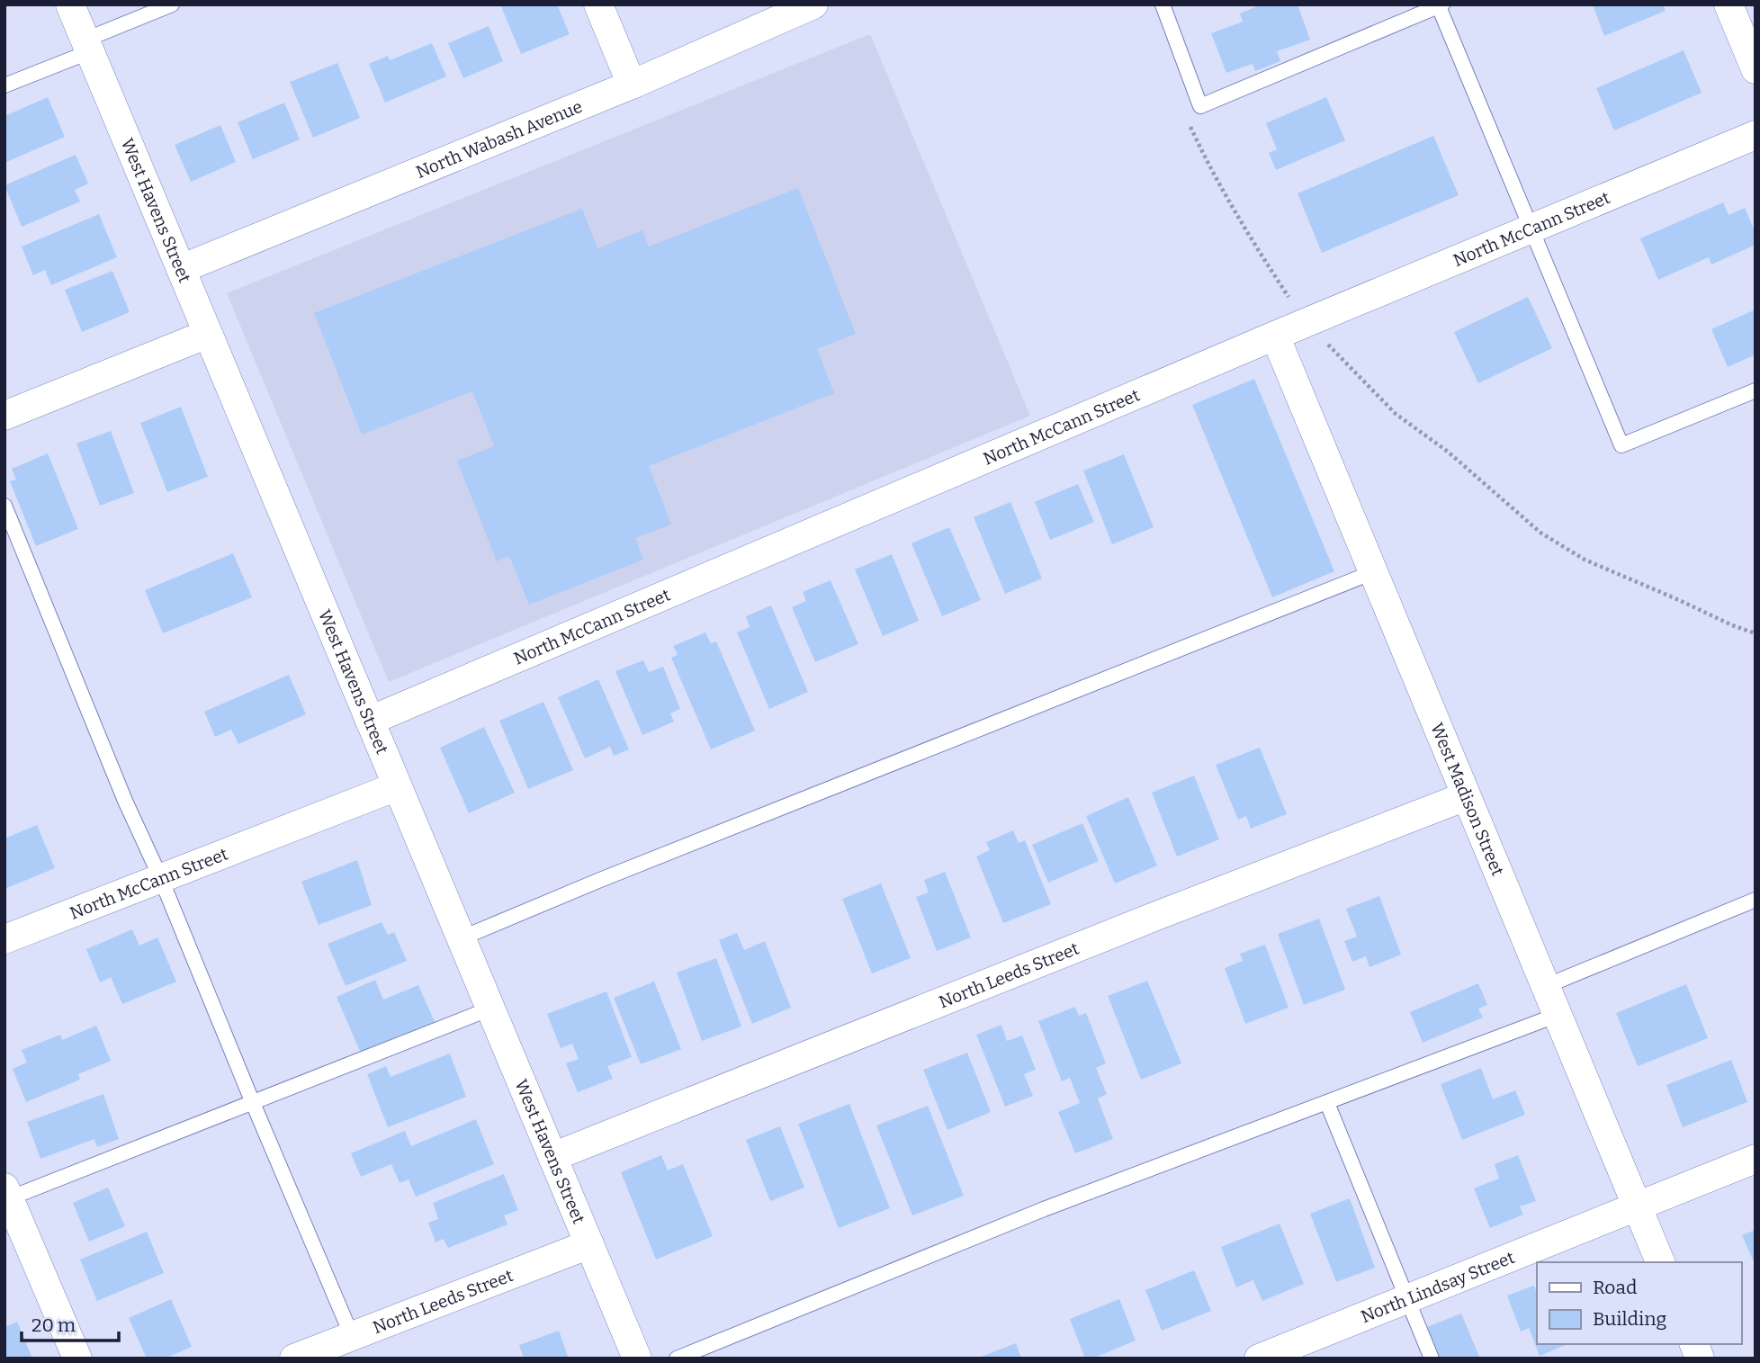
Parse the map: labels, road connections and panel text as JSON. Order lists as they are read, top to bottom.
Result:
{
  "streets": {
    "street": [
      "North Wabash Avenue",
      "West Havens Street",
      "North McCann Street",
      "West Madison Street",
      "North Leeds Street",
      "North Lindsay Street"
    ]
  },
  "crossings": [
    ["North Wabash Avenue", "West Havens Street"],
    ["West Havens Street", "North McCann Street"],
    ["West Havens Street", "North Leeds Street"],
    ["North McCann Street", "West Madison Street"],
    ["West Madison Street", "North Leeds Street"],
    ["West Madison Street", "North Lindsay Street"]
  ],
  "legend": ["Road", "Building"],
  "scale_bar": "20 m"
}
